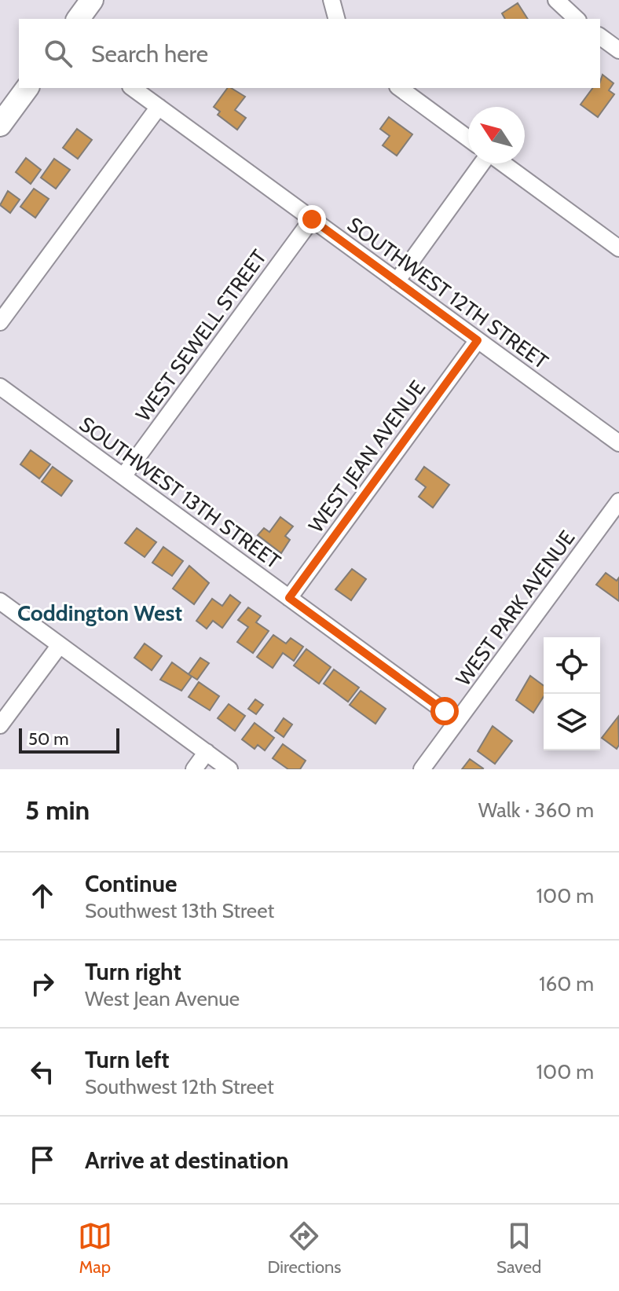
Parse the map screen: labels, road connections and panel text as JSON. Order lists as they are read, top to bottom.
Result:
{
  "streets": {
    "street": [
      "SOUTHWEST 12TH STREET",
      "WEST SEWELL STREET",
      "WEST JEAN AVENUE",
      "SOUTHWEST 13TH STREET",
      "WEST PARK AVENUE"
    ]
  },
  "crossings": [
    ["SOUTHWEST 12TH STREET", "WEST SEWELL STREET"],
    ["SOUTHWEST 12TH STREET", "WEST JEAN AVENUE"],
    ["WEST SEWELL STREET", "SOUTHWEST 13TH STREET"],
    ["WEST JEAN AVENUE", "SOUTHWEST 13TH STREET"],
    ["SOUTHWEST 13TH STREET", "WEST PARK AVENUE"]
  ],
  "districts": ["Coddington West"],
  "scale_bar": "50 m",
  "north": "top left",
  "page": {
    "search": "Search here",
    "scale": "50 m",
    "heading": ["5 min", "Walk · 360 m"],
    "list": [
      ["Continue", "Southwest 13th Street", "100 m"],
      ["Turn right", "West Jean Avenue", "160 m"],
      ["Turn left", "Southwest 12th Street", "100 m"],
      "Arrive at destination"
    ],
    "nav": ["Map", "Directions", "Saved"]
  }
}
